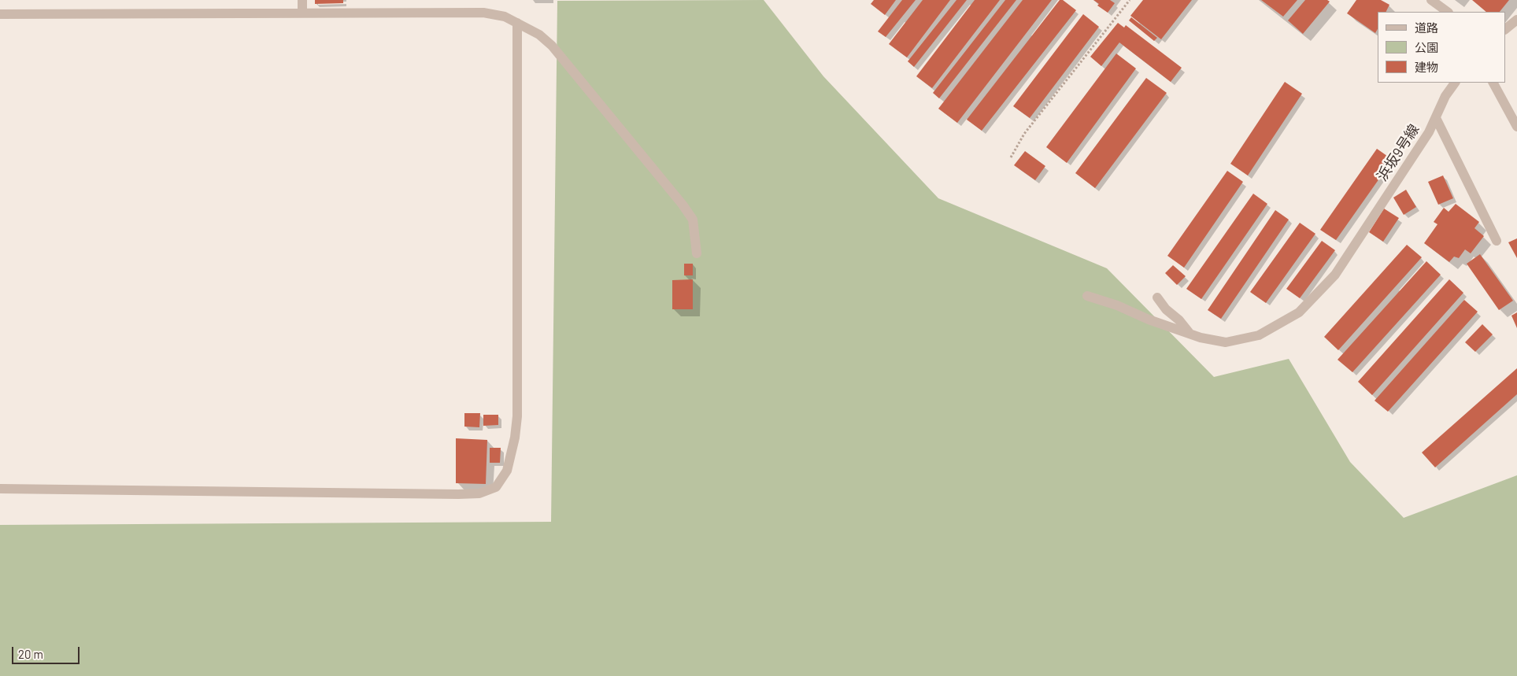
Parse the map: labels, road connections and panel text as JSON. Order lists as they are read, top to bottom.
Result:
{
  "streets": {
    "street": ["浜坂9号線"]
  },
  "legend": ["道路", "公園", "建物"],
  "scale_bar": "20 m"
}
